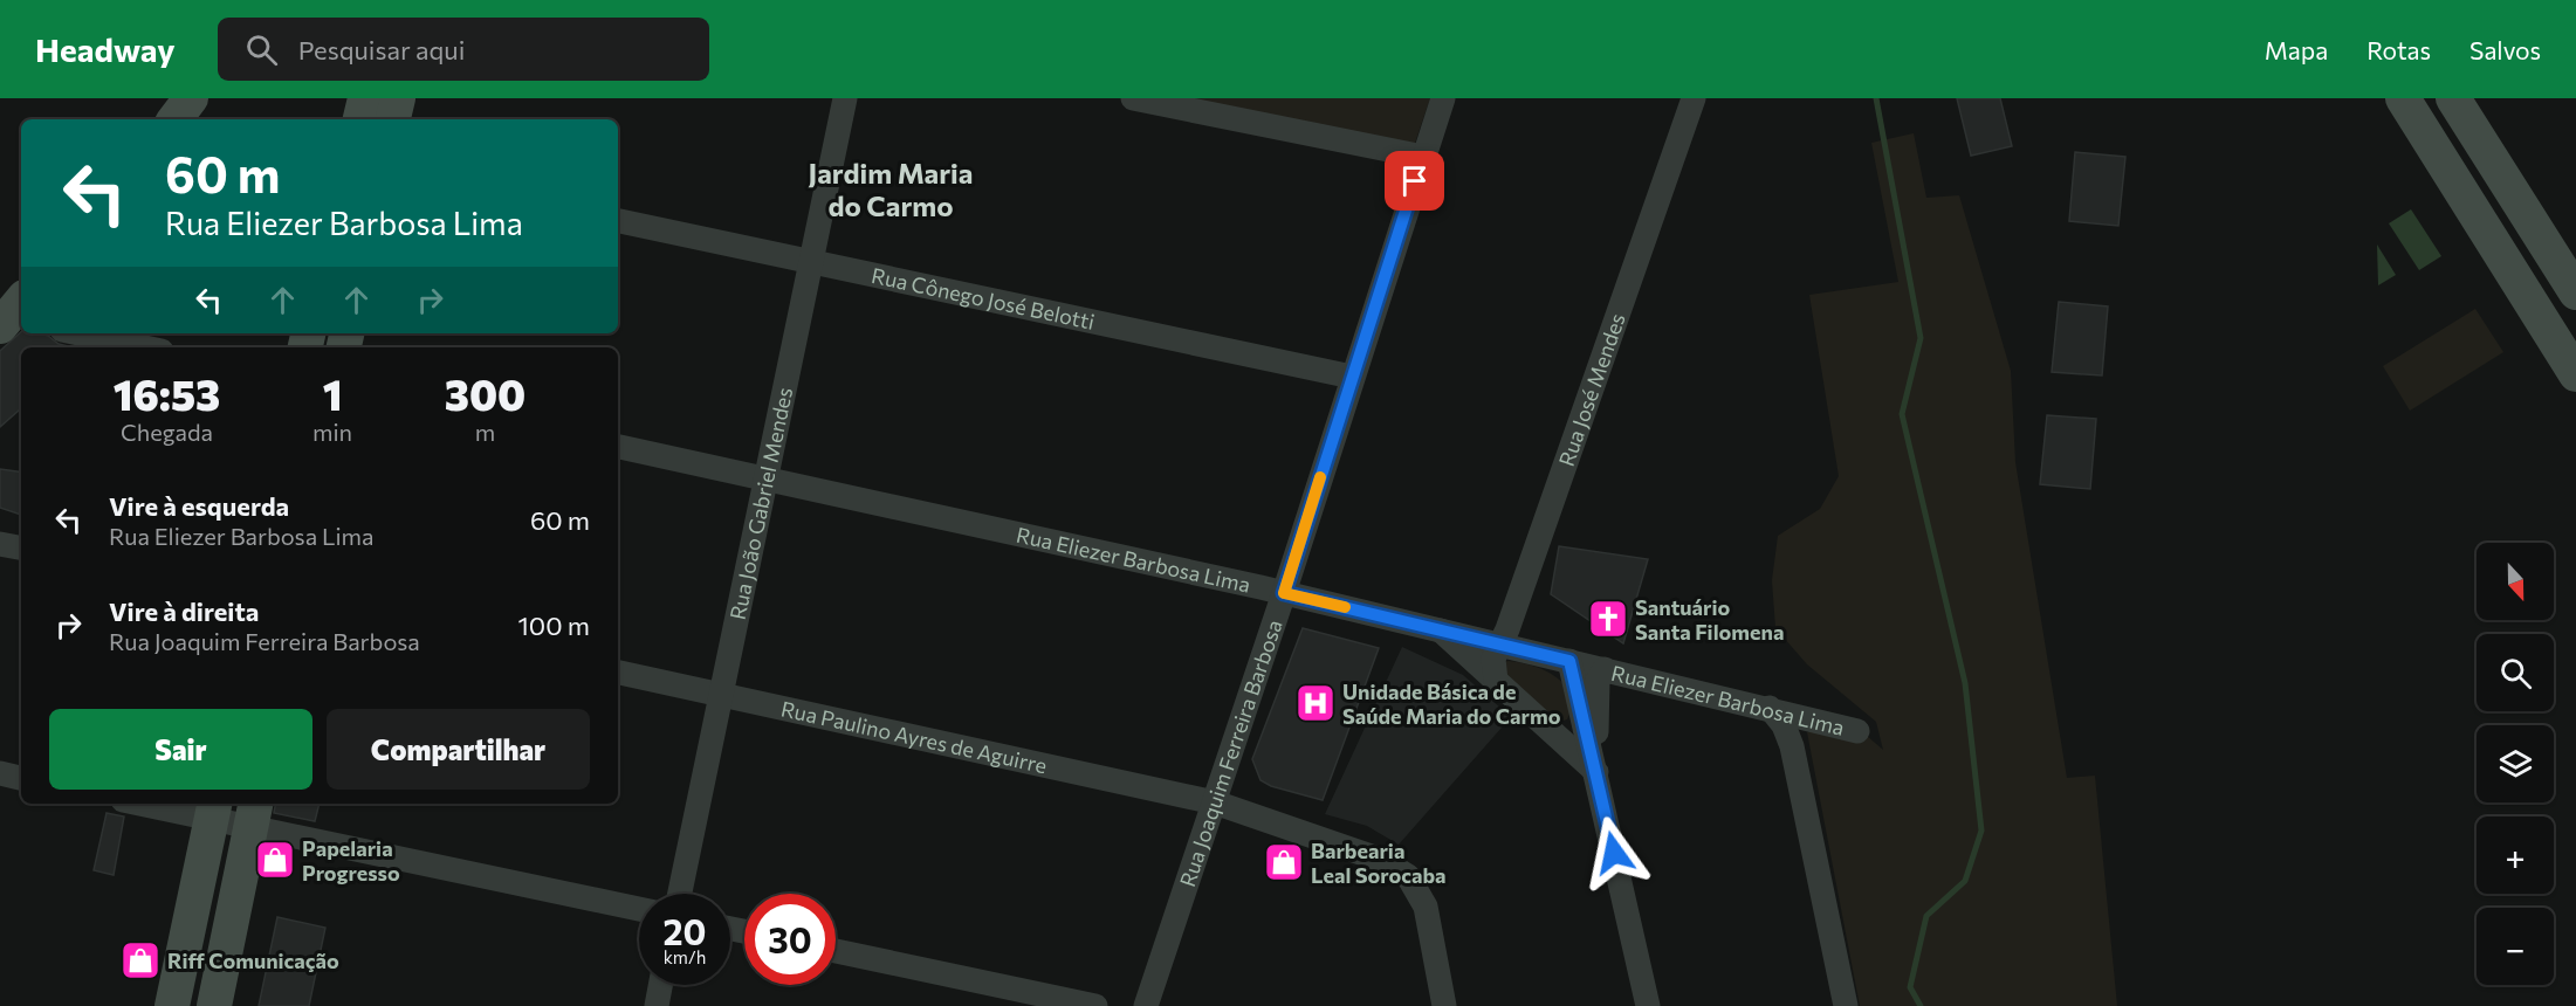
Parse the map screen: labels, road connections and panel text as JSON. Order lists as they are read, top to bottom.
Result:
{
  "streets": {
    "street": [
      "Rua Cônego José Belotti",
      "Rua José Mendes",
      "Rua João Gabriel Mendes",
      "Rua Eliezer Barbosa Lima",
      "Rua Paulino Ayres de Aguirre",
      "Rua Joaquim Ferreira Barbosa"
    ]
  },
  "crossings": [
    ["Rua Cônego José Belotti", "Rua João Gabriel Mendes"],
    ["Rua Cônego José Belotti", "Rua Joaquim Ferreira Barbosa"],
    ["Rua José Mendes", "Rua Eliezer Barbosa Lima"],
    ["Rua João Gabriel Mendes", "Rua Eliezer Barbosa Lima"],
    ["Rua João Gabriel Mendes", "Rua Paulino Ayres de Aguirre"],
    ["Rua Eliezer Barbosa Lima", "Rua Joaquim Ferreira Barbosa"],
    ["Rua Paulino Ayres de Aguirre", "Rua Joaquim Ferreira Barbosa"]
  ],
  "districts": ["Jardim Maria do Carmo"],
  "places": {
    "church": ["Santuário Santa Filomena"],
    "hospital": ["Unidade Básica de Saúde Maria do Carmo"],
    "shop": ["Papelaria Progresso", "Barbearia Leal Sorocaba", "Riff Comunicação"]
  },
  "north": "bottom",
  "page": {
    "header": "Headway",
    "search": "Pesquisar aqui",
    "nav": ["Mapa", "Rotas", "Salvos"],
    "turn": ["60 m", "Rua Eliezer Barbosa Lima"],
    "eta": [
      "16:53",
      "Chegada",
      "1",
      "min",
      "300",
      "m"
    ],
    "list": [
      {
        "name": "Vire à esquerda",
        "note": "Rua Eliezer Barbosa Lima",
        "value": "60 m"
      },
      {
        "name": "Vire à direita",
        "note": "Rua Joaquim Ferreira Barbosa",
        "value": "100 m"
      }
    ],
    "map_buttons": ["+", "−"],
    "buttons": ["Sair", "Compartilhar"],
    "speed": "20 km/h",
    "limit": "30"
  }
}
